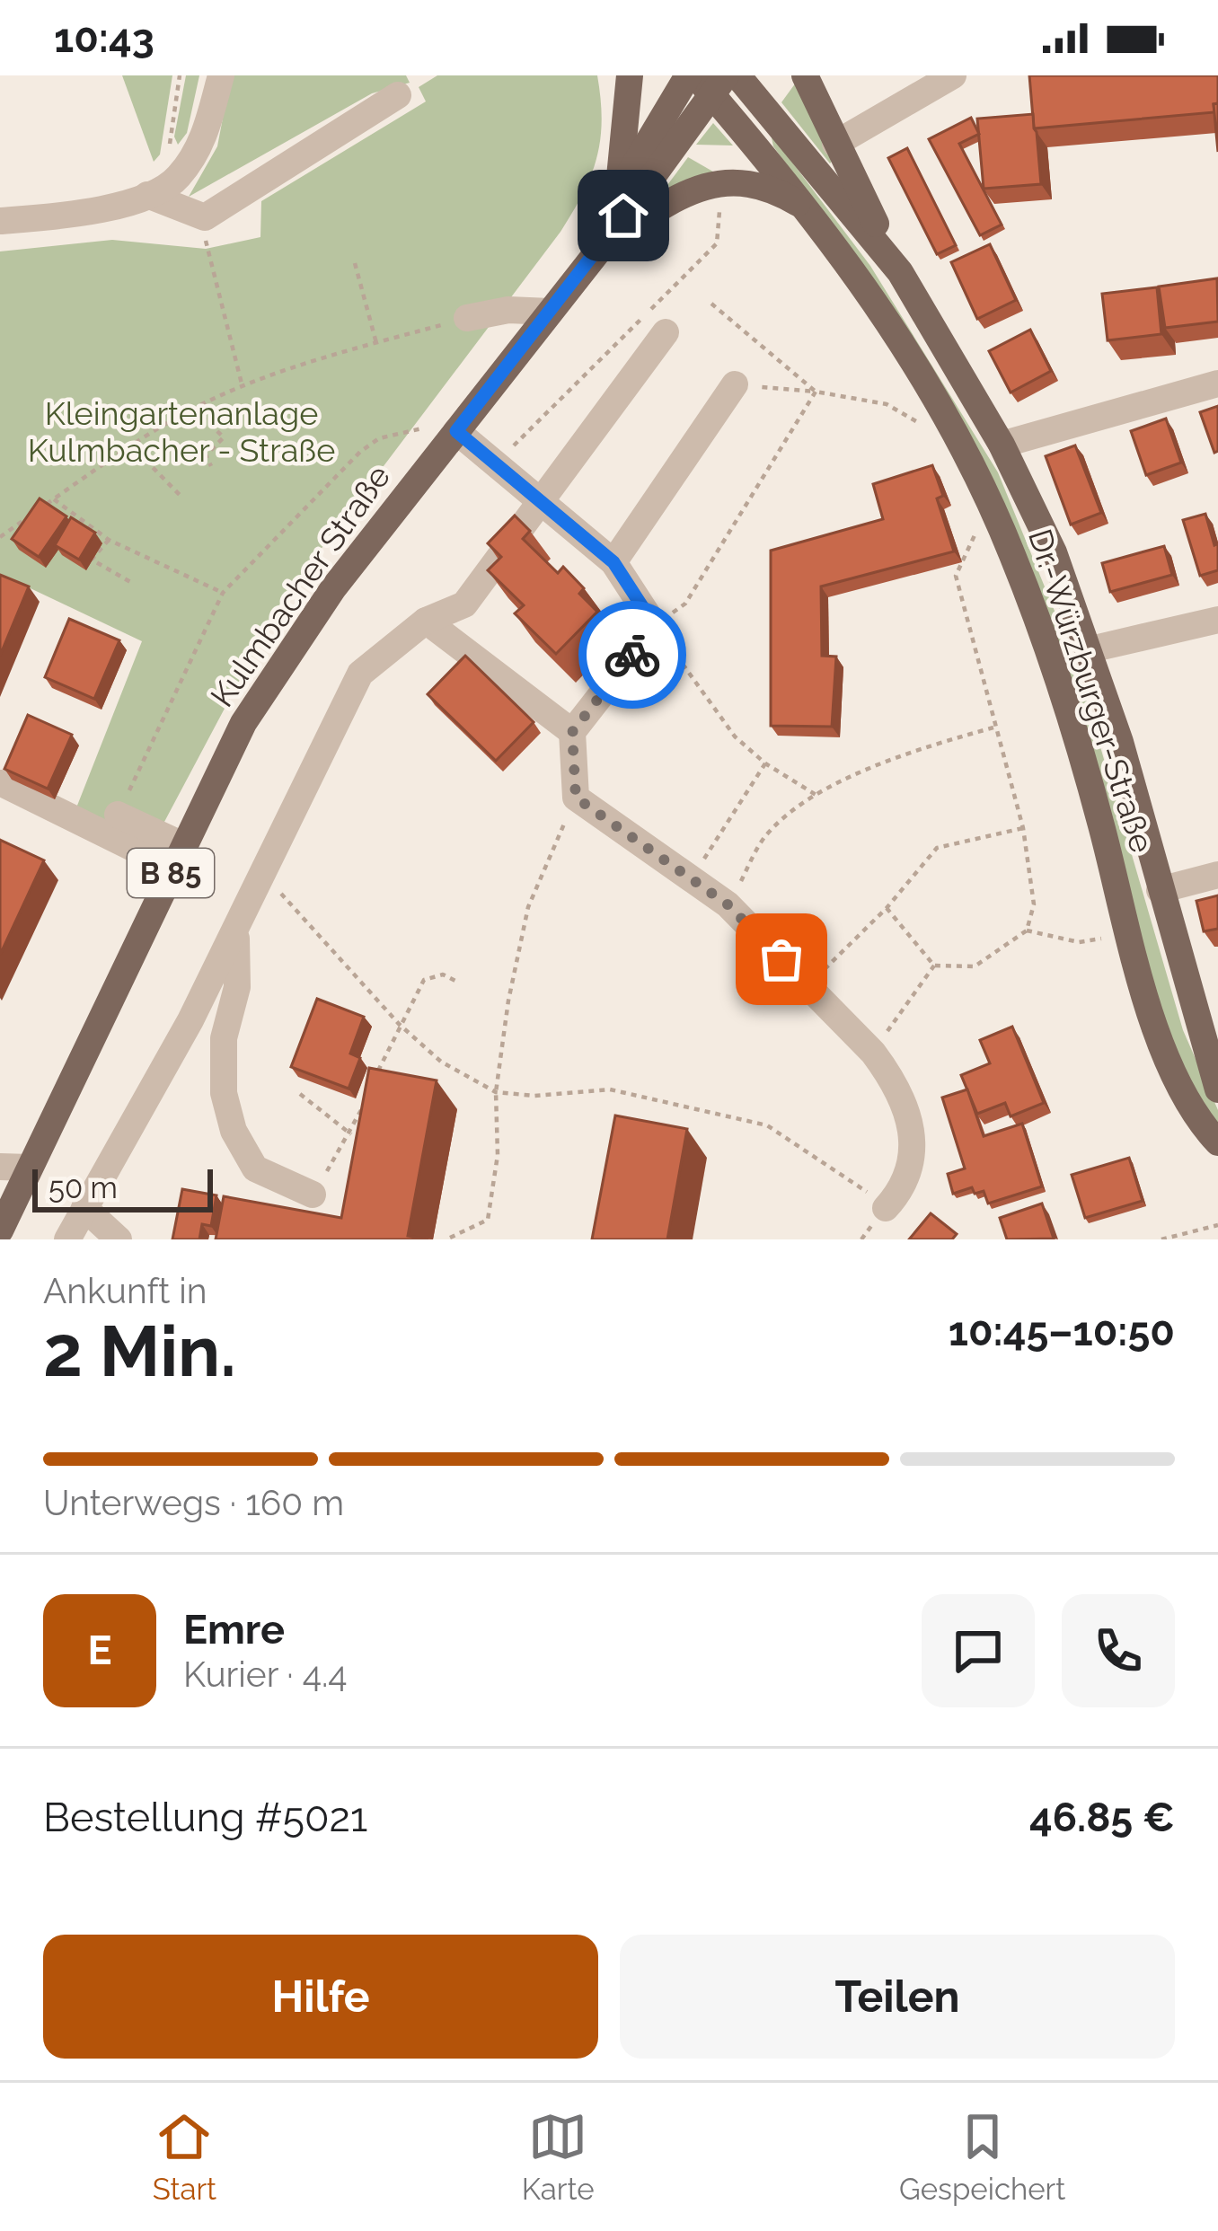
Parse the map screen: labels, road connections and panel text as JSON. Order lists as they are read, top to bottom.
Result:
{
  "streets": {
    "main road": ["Kulmbacher Straße", "Dr.-Würzburger-Straße", "B 85"]
  },
  "crossings": [
    ["Kulmbacher Straße", "Dr.-Würzburger-Straße"]
  ],
  "parks": ["Kleingartenanlage Kulmbacher - Straße"],
  "scale_bar": "50 m",
  "page": {
    "status": "10:43",
    "scale": "50 m",
    "heading": ["2 Min.", "Ankunft in", "10:45–10:50"],
    "panel": [
      "Emre",
      "Kurier · 4.4",
      "Bestellung #5021",
      "46.85 €"
    ],
    "bar": "Unterwegs · 160 m",
    "round": "E",
    "buttons": ["Hilfe", "Teilen"],
    "tabs": ["Start", "Karte", "Gespeichert"]
  }
}
